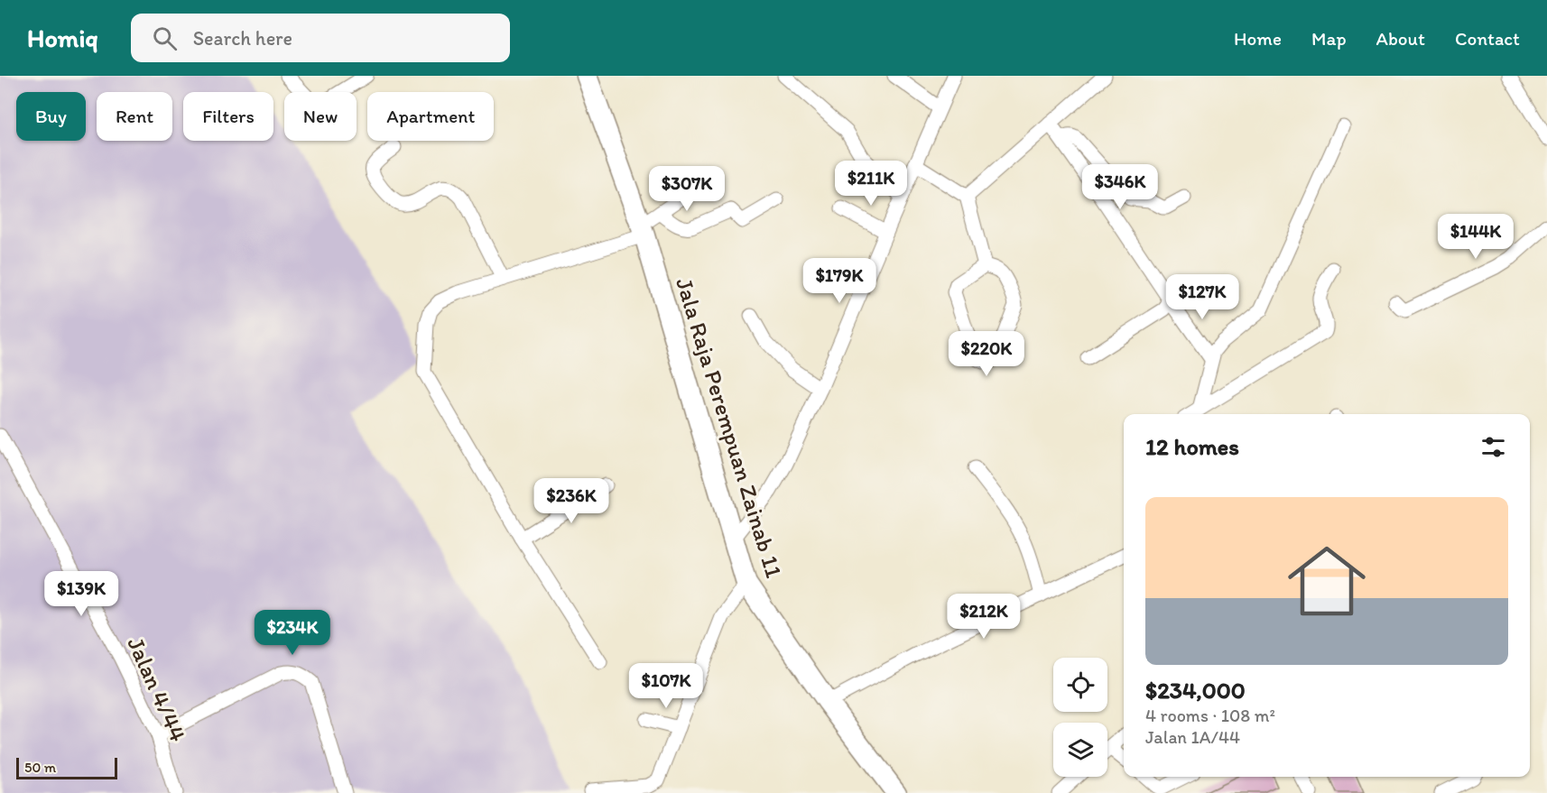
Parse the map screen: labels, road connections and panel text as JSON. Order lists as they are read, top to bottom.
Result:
{
  "streets": {
    "main road": ["Jala Raja Perempuan Zainab 11"],
    "street": ["Jalan 4/44"]
  },
  "scale_bar": "50 m",
  "page": {
    "header": "Homiq",
    "search": "Search here",
    "nav": [
      "Home",
      "Map",
      "About",
      "Contact"
    ],
    "chip": [
      "Buy",
      "Rent",
      "Filters",
      "New",
      "Apartment"
    ],
    "price": [
      "$211K",
      "$346K",
      "$307K",
      "$144K",
      "$179K",
      "$127K",
      "$220K",
      "$236K",
      "$139K",
      "$212K",
      "$234K",
      "$107K"
    ],
    "heading": "12 homes",
    "list": [
      {
        "name": "$234,000",
        "note": "4 rooms · 108 m² · Jalan 1A/44"
      }
    ],
    "scale": "50 m"
  }
}
